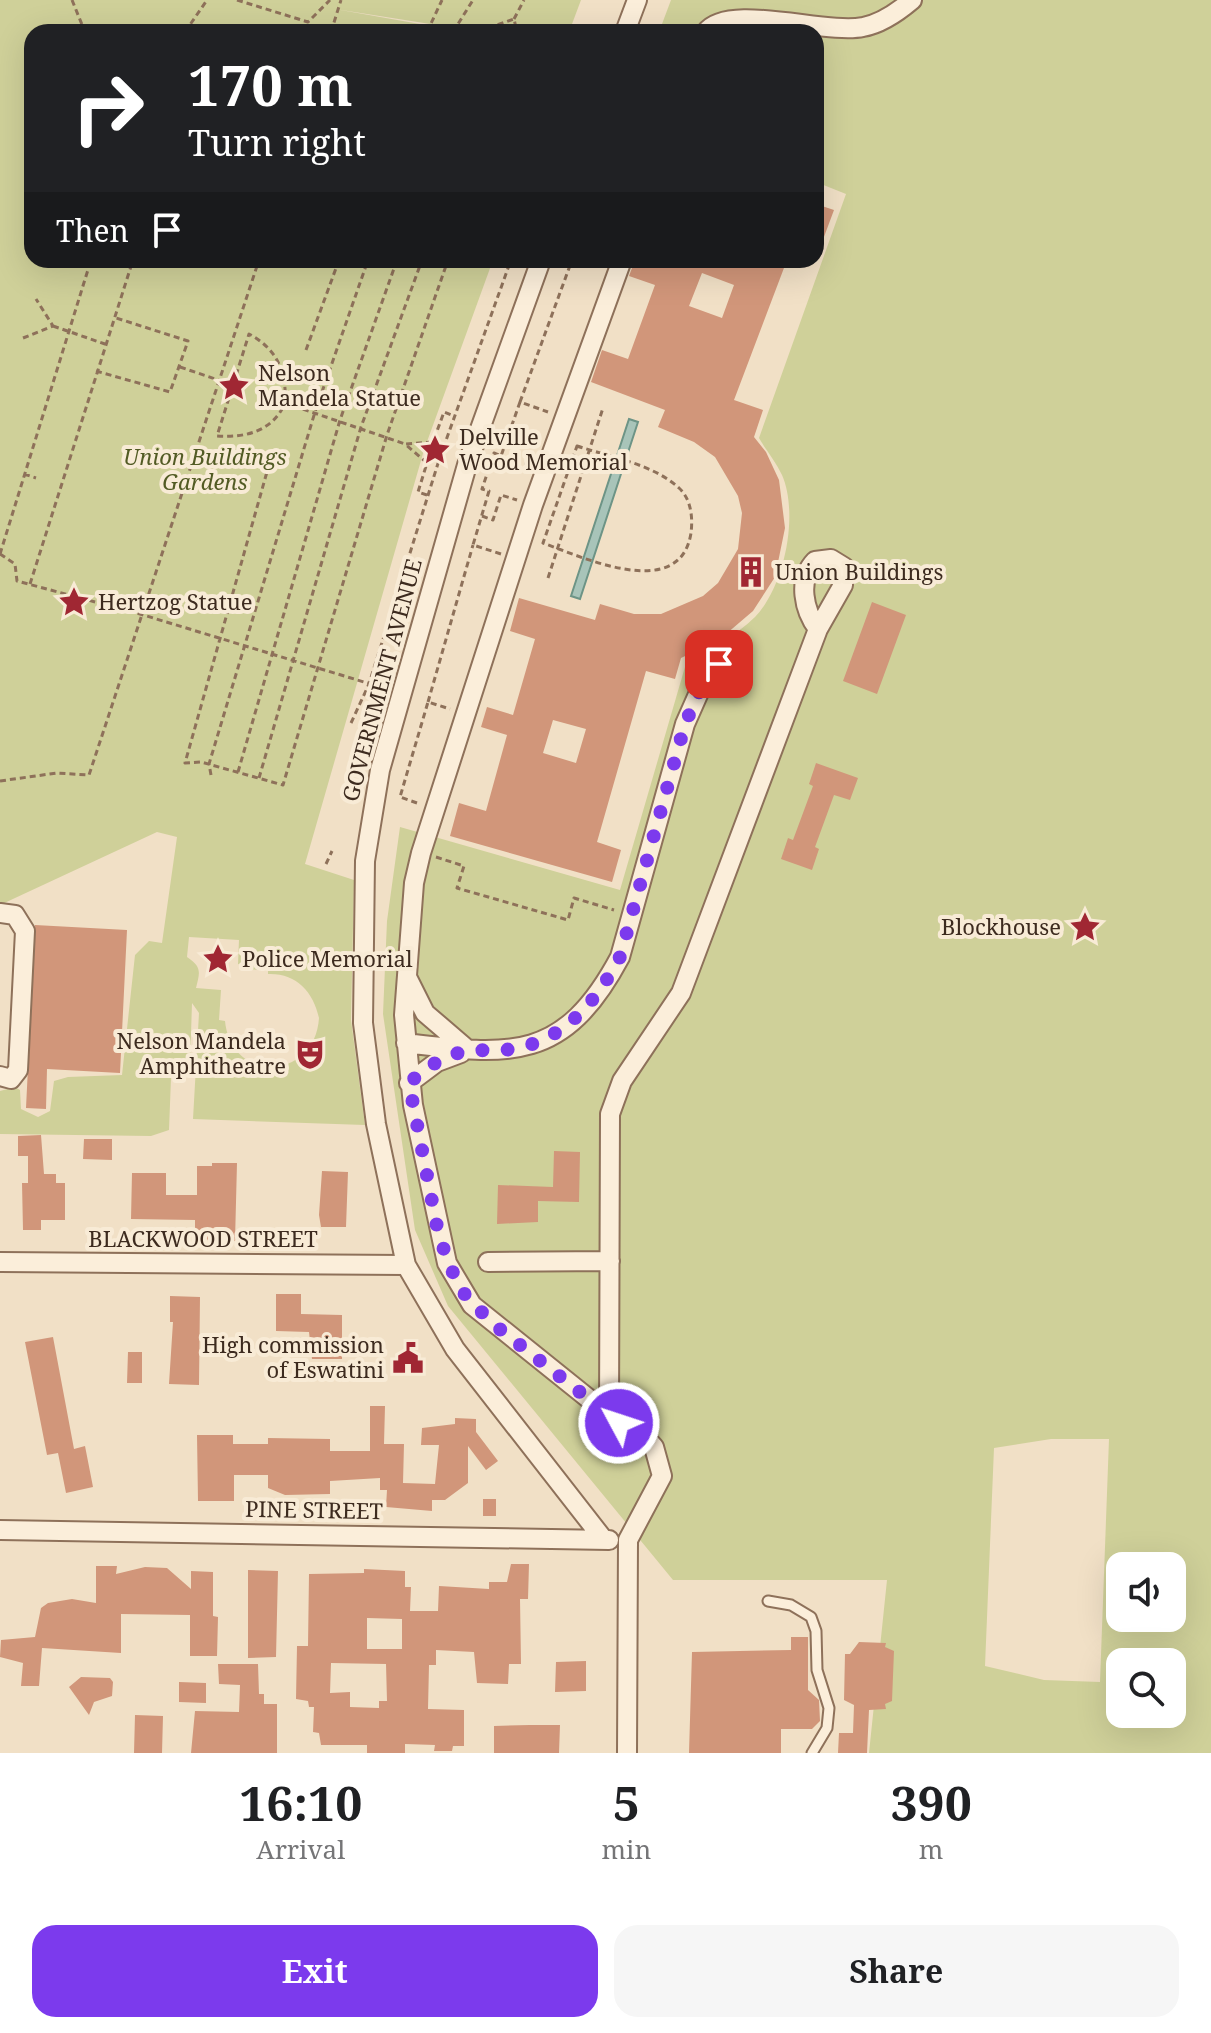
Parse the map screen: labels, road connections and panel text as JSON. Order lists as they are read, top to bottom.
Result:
{
  "streets": {
    "street": ["GOVERNMENT AVENUE", "BLACKWOOD STREET", "PINE STREET"]
  },
  "crossings": [
    ["GOVERNMENT AVENUE", "BLACKWOOD STREET"],
    ["GOVERNMENT AVENUE", "PINE STREET"]
  ],
  "parks": ["Union Buildings Gardens"],
  "places": {
    "place": [
      "Nelson Mandela Statue",
      "Delville Wood Memorial",
      "Hertzog Statue",
      "Blockhouse",
      "Police Memorial"
    ],
    "building": ["Union Buildings"],
    "theatre": ["Nelson Mandela Amphitheatre"],
    "public building": ["High commission of Eswatini"]
  },
  "page": {
    "turn": ["170 m", "Turn right"],
    "then": "Then",
    "eta": [
      "16:10",
      "Arrival",
      "5",
      "min",
      "390",
      "m"
    ],
    "buttons": ["Exit", "Share"]
  }
}
